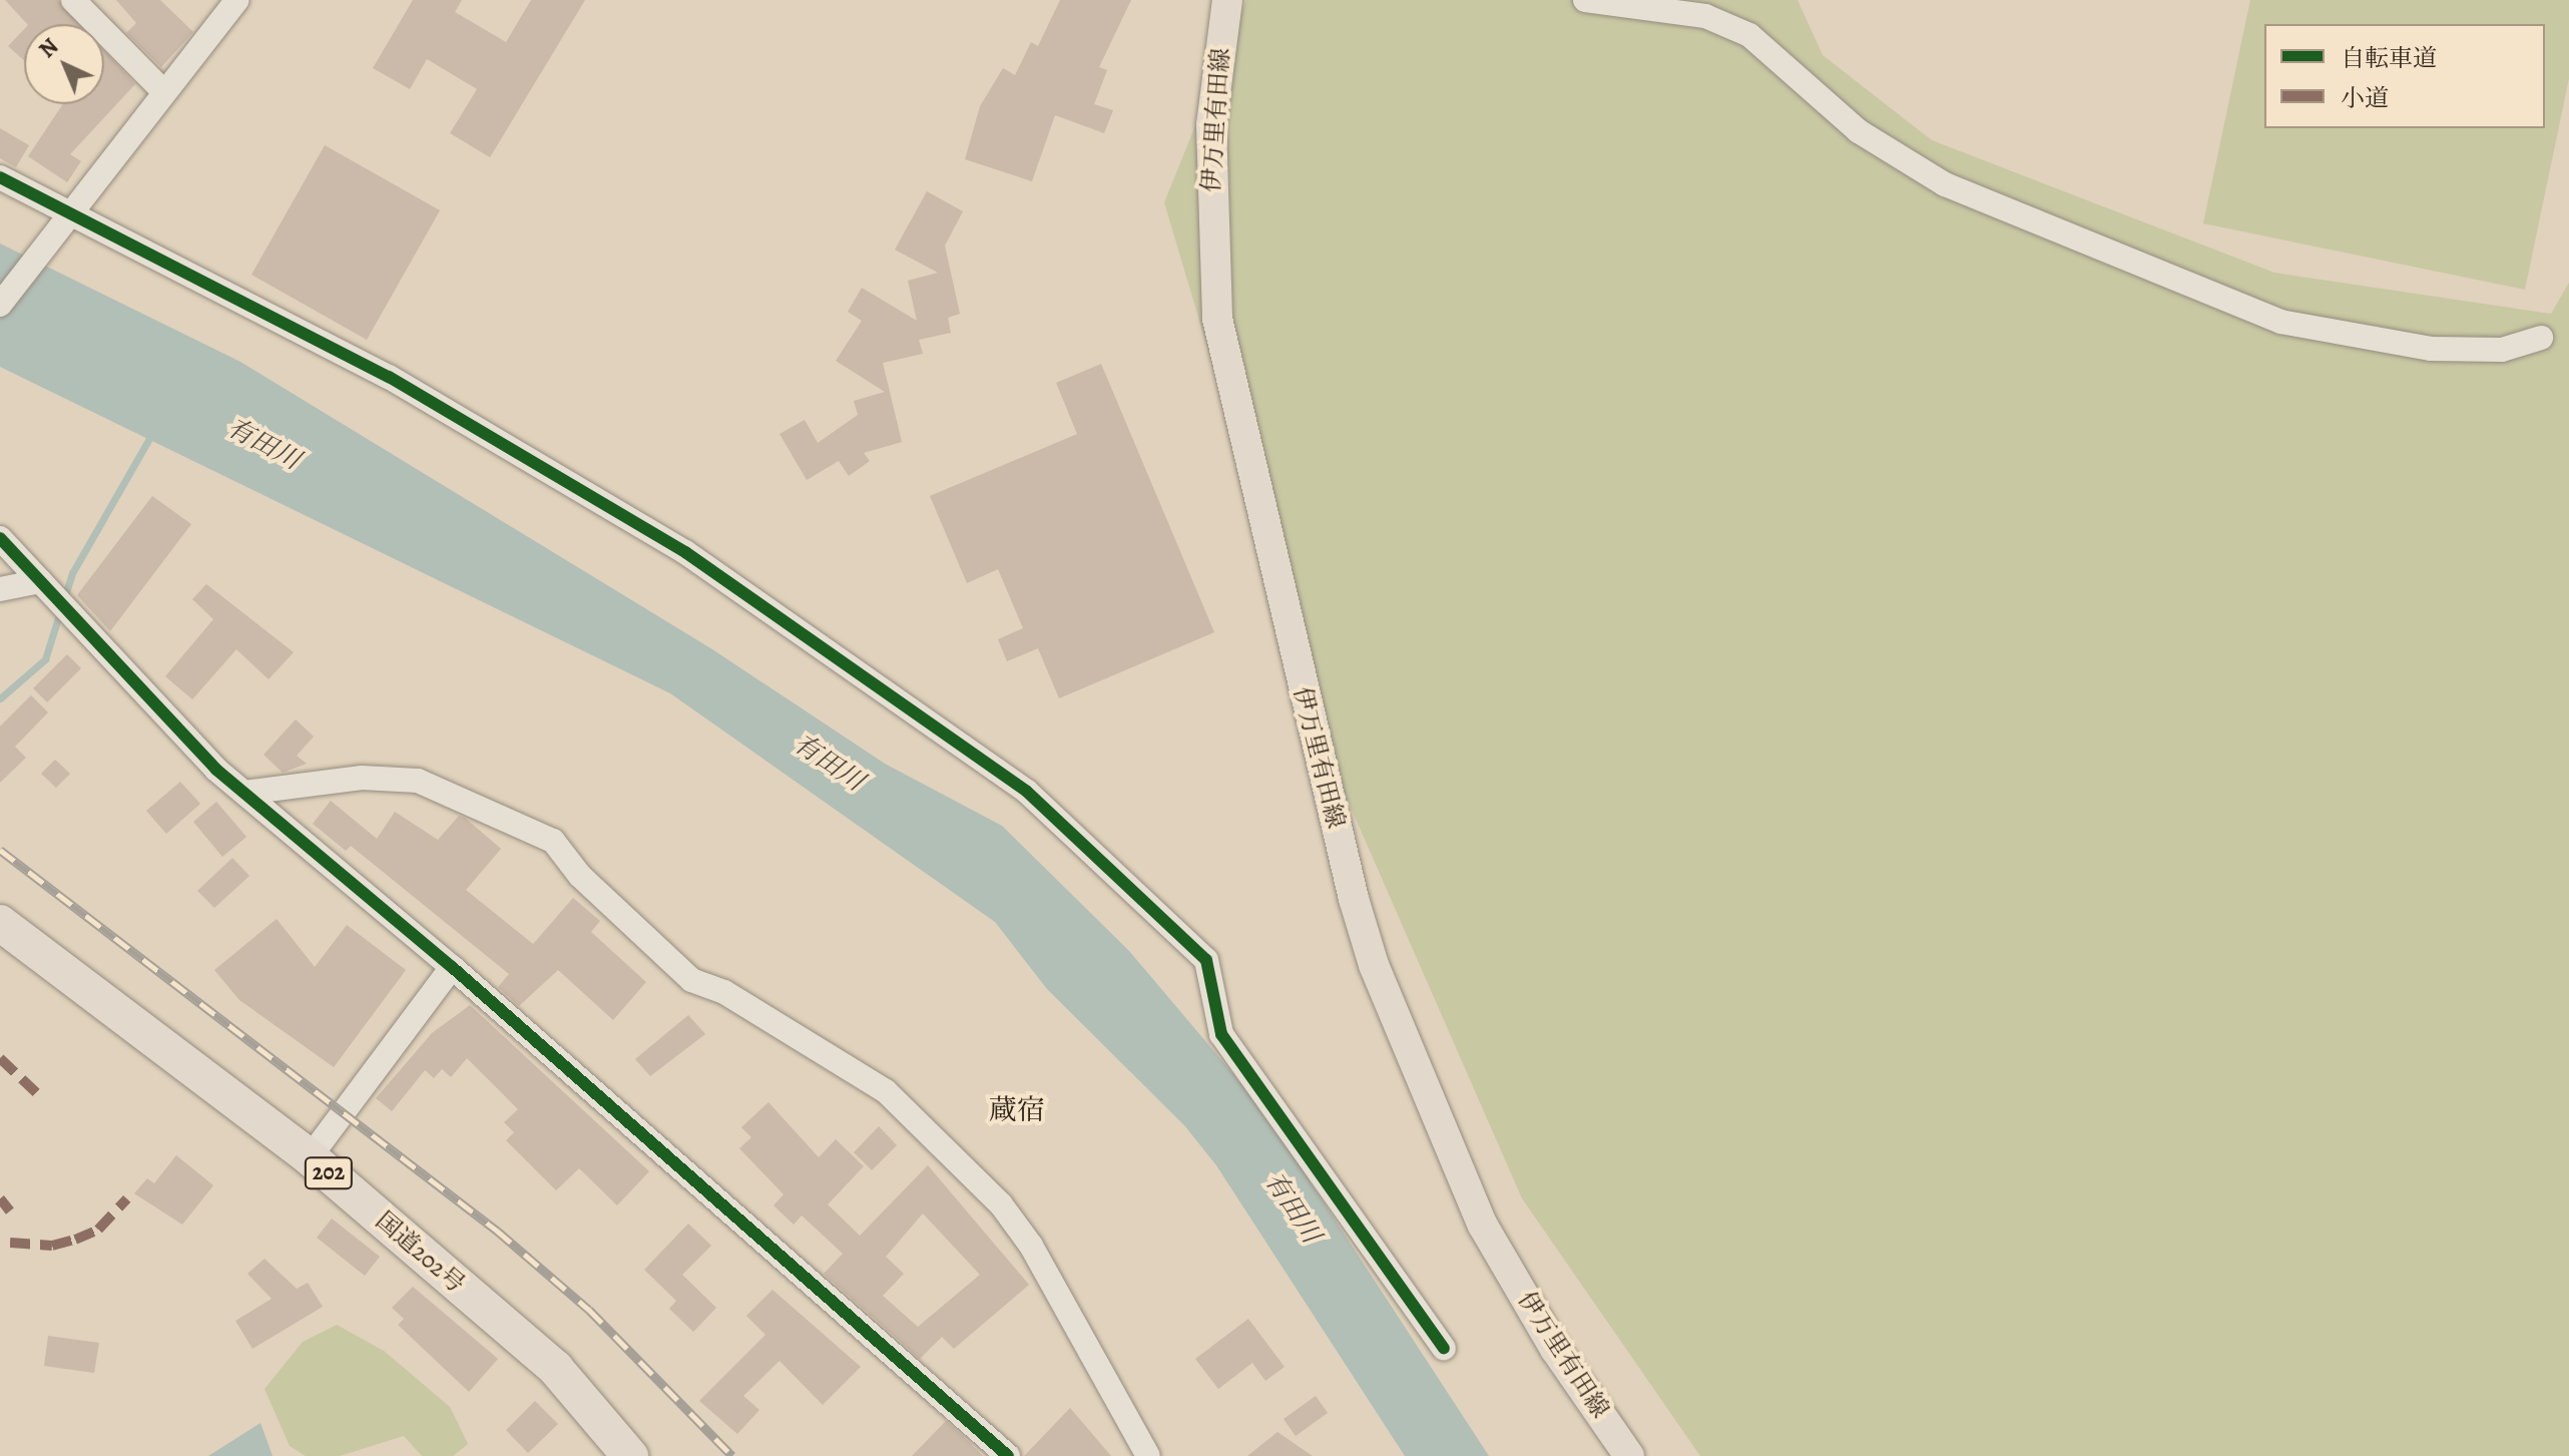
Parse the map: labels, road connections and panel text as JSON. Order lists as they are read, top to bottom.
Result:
{
  "streets": {
    "highway": ["202", "国道202号"],
    "main road": ["伊万里有田線"]
  },
  "districts": ["蔵宿"],
  "water": ["有田川"],
  "legend": ["自転車道", "小道"],
  "north": "top left"
}
